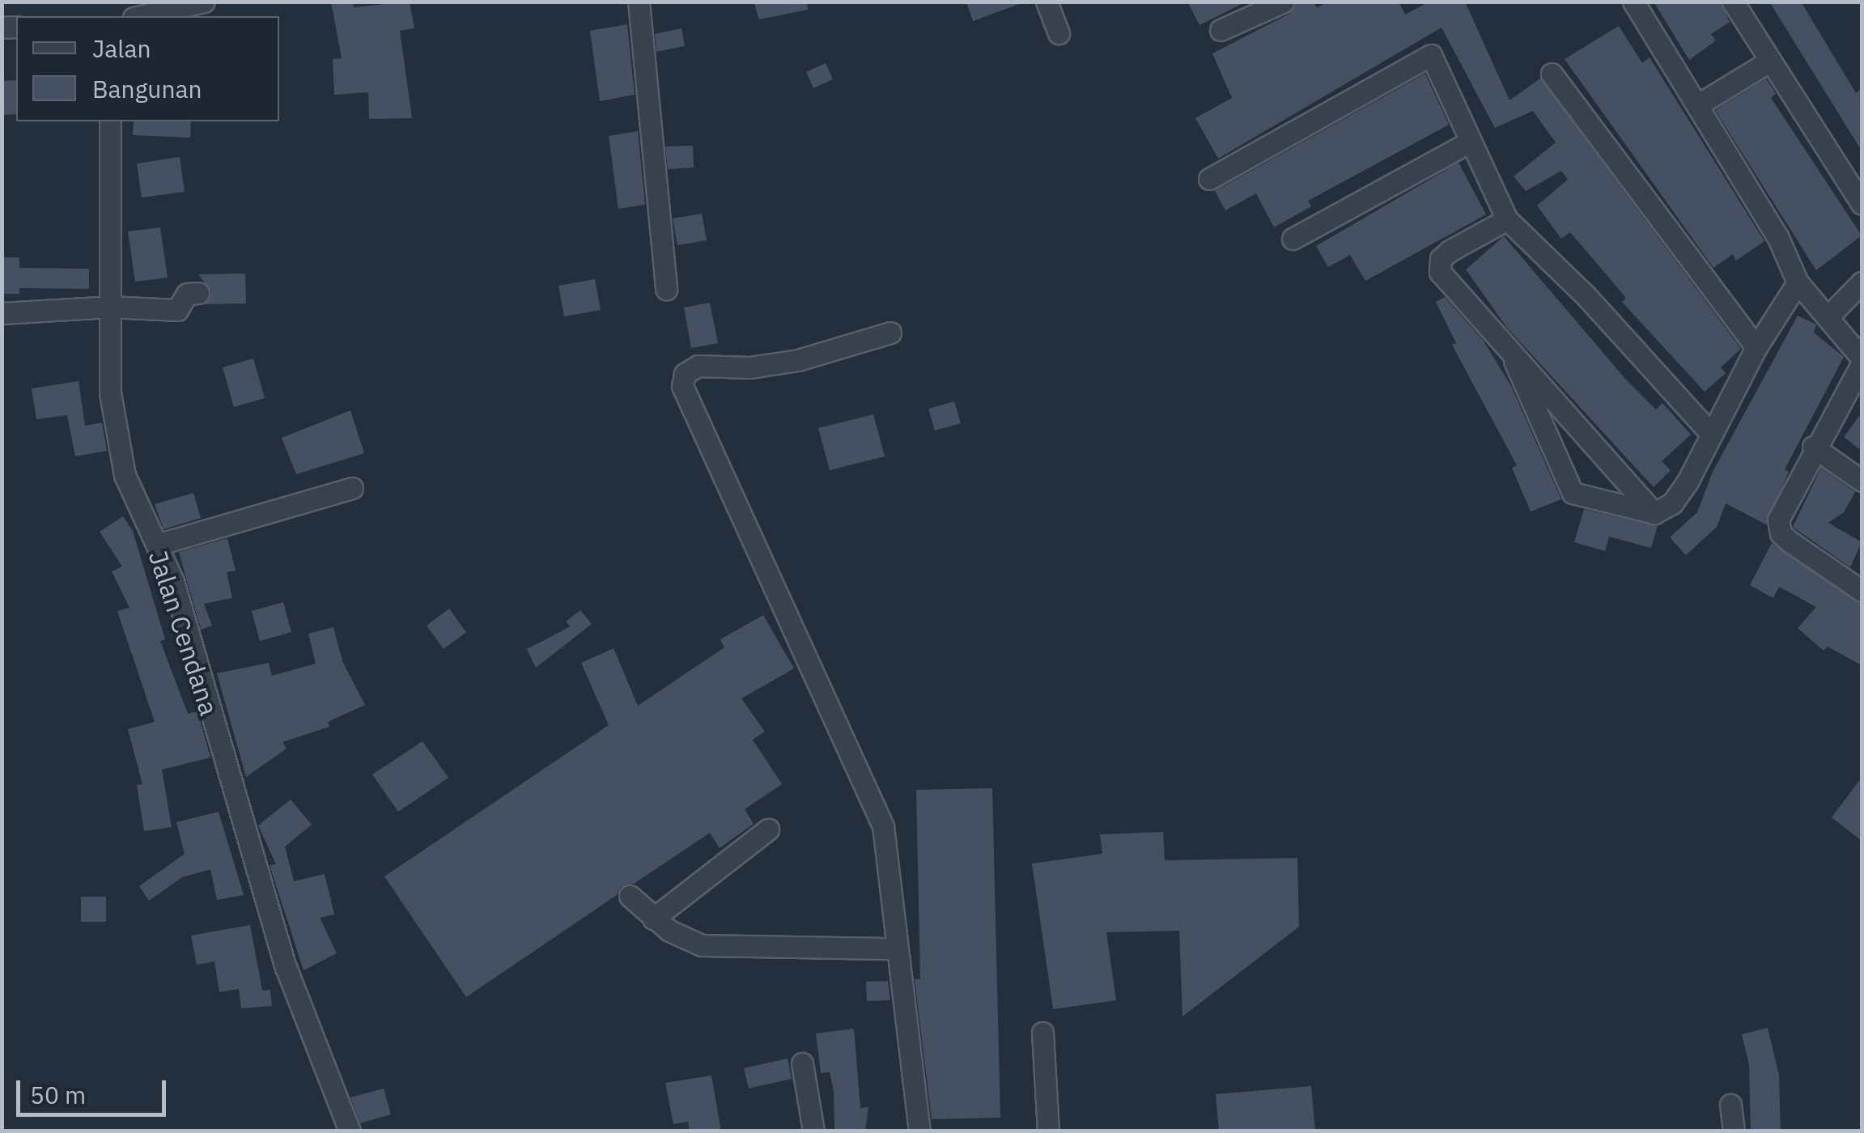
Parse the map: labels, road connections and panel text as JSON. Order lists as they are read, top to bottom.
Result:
{
  "streets": {
    "street": ["Jalan Cendana"]
  },
  "legend": ["Jalan", "Bangunan"],
  "scale_bar": "50 m"
}
